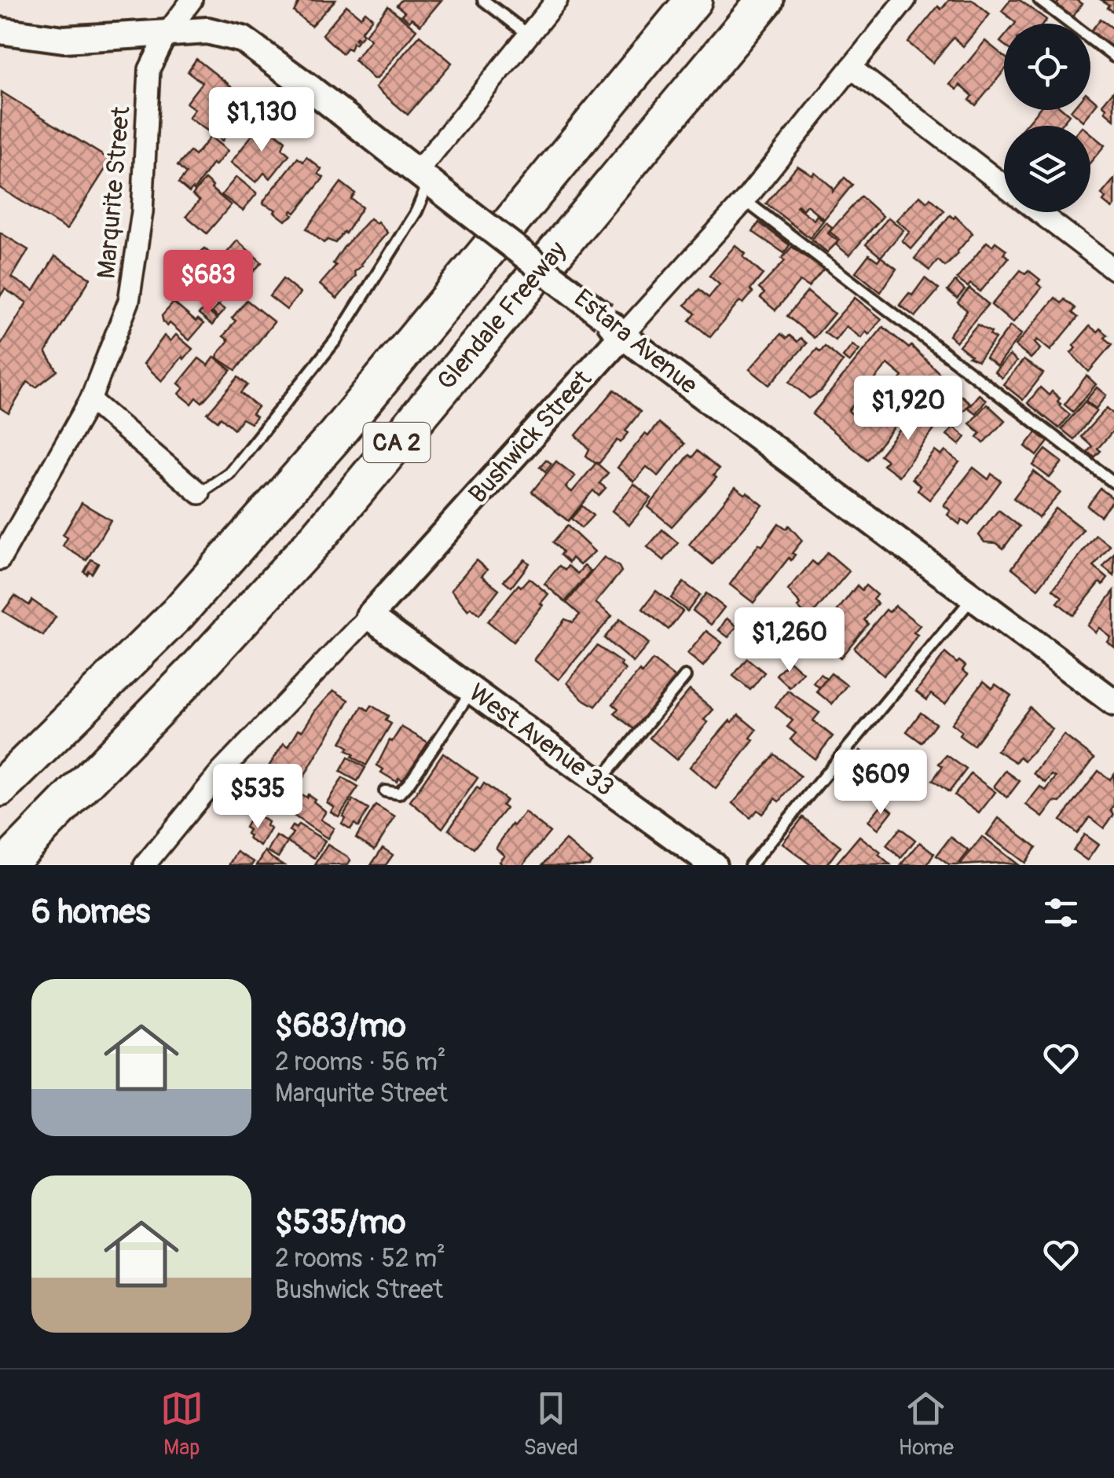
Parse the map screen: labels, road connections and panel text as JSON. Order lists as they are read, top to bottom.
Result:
{
  "streets": {
    "highway": ["Glendale Freeway", "CA 2"],
    "street": [
      "Marqurite Street",
      "Estara Avenue",
      "Bushwick Street",
      "West Avenue 33"
    ]
  },
  "crossings": [
    ["Marqurite Street", "Estara Avenue"],
    ["Estara Avenue", "Bushwick Street"],
    ["Bushwick Street", "West Avenue 33"]
  ],
  "page": {
    "price": [
      "$1,130",
      "$683",
      "$1,920",
      "$1,260",
      "$609",
      "$535"
    ],
    "heading": "6 homes",
    "list": [
      {
        "name": "$683/mo",
        "note": "2 rooms · 56 m² · Marqurite Street"
      },
      {
        "name": "$535/mo",
        "note": "2 rooms · 52 m² · Bushwick Street"
      }
    ],
    "tabs": ["Map", "Saved", "Home"]
  }
}
